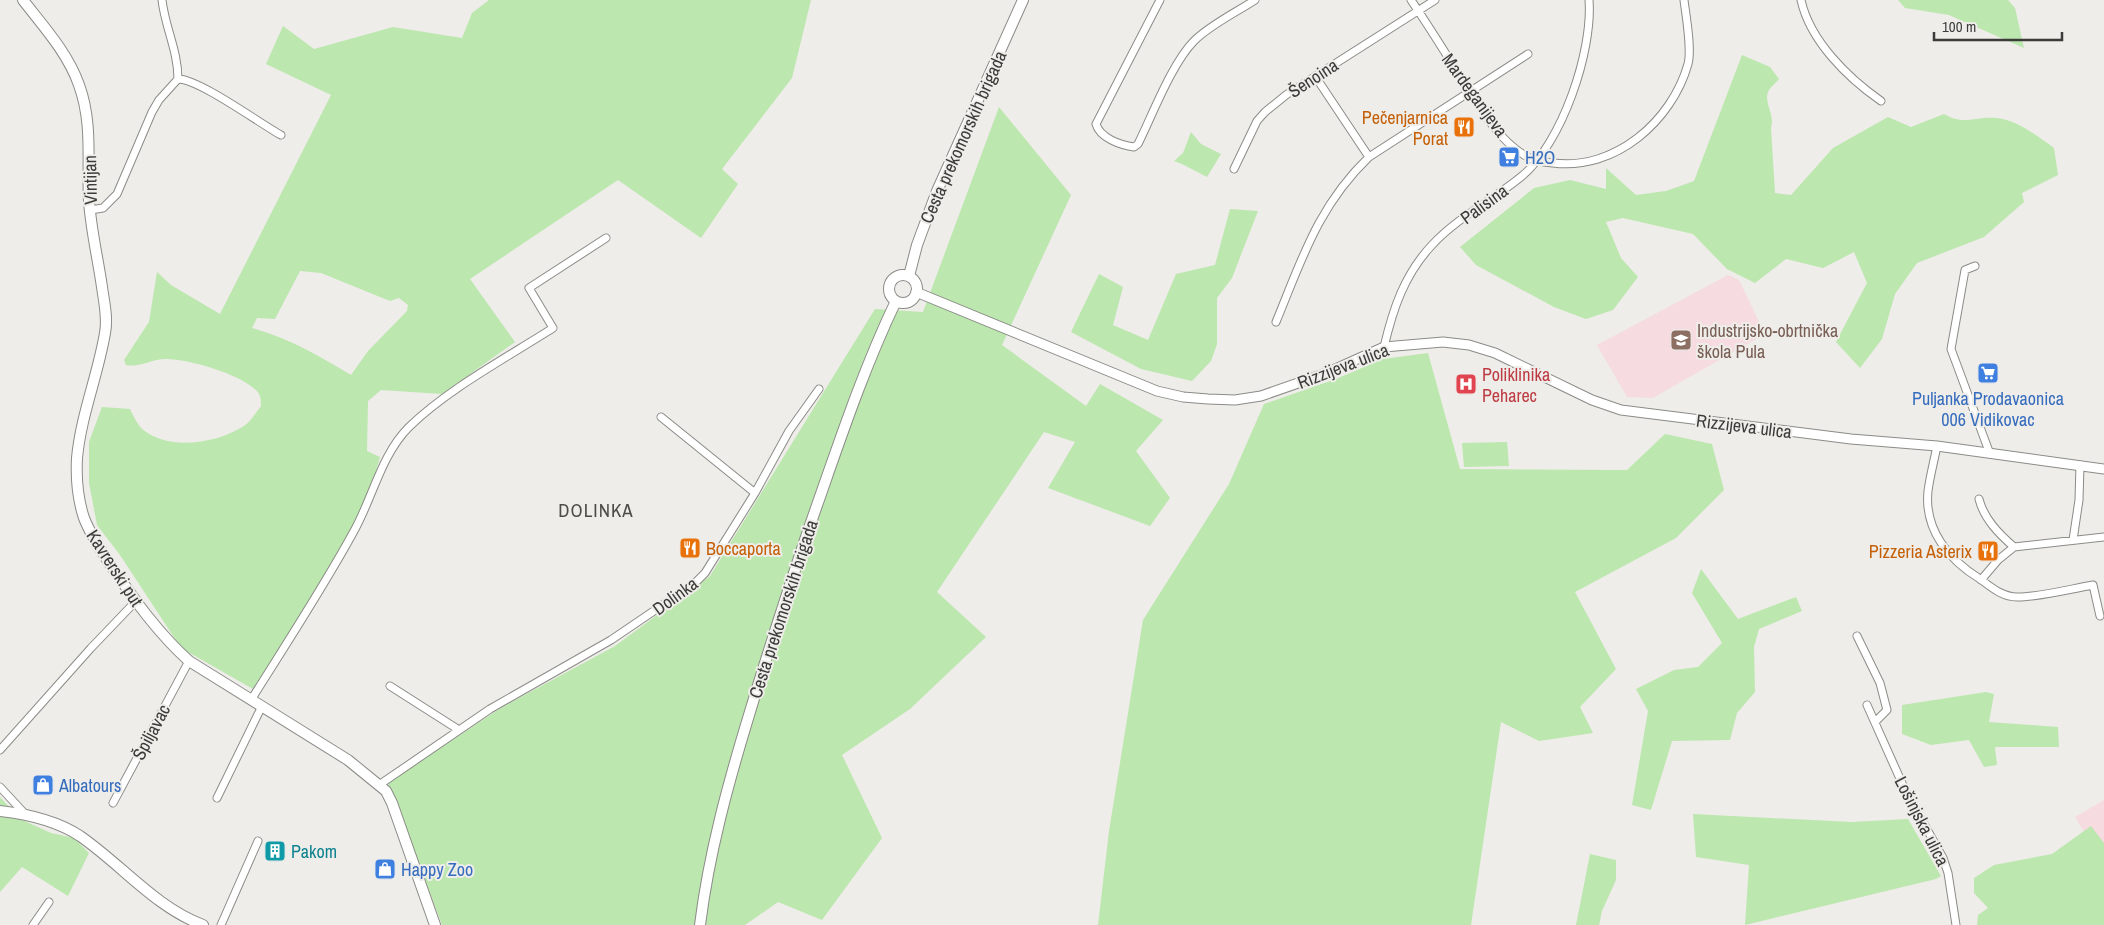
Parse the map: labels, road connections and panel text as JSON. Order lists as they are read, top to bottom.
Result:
{
  "streets": {
    "main road": ["Cesta prekomorskih brigada", "Vintijan", "Kavrerski put"],
    "street": [
      "Šenoina",
      "Mardeganijeva",
      "Palisina",
      "Rizzijeva ulica",
      "Dolinka",
      "Špiljavac",
      "Lošinjska ulica"
    ]
  },
  "crossings": [
    ["Šenoina", "Mardeganijeva"],
    ["Mardeganijeva", "Palisina"],
    ["Cesta prekomorskih brigada", "Rizzijeva ulica"],
    ["Vintijan", "Kavrerski put"],
    ["Palisina", "Rizzijeva ulica"],
    ["Kavrerski put", "Dolinka"],
    ["Kavrerski put", "Špiljavac"]
  ],
  "districts": ["DOLINKA"],
  "places": {
    "restaurant": ["Pečenjarnica Porat", "Boccaporta", "Pizzeria Asterix"],
    "supermarket": ["H2O", "Puljanka Prodavaonica 006 Vidikovac"],
    "school or university": ["Industrijsko-obrtnička škola Pula"],
    "hospital": ["Poliklinika Peharec"],
    "shop": ["Albatours", "Happy Zoo"],
    "building": ["Pakom"]
  },
  "scale_bar": "100 m"
}
